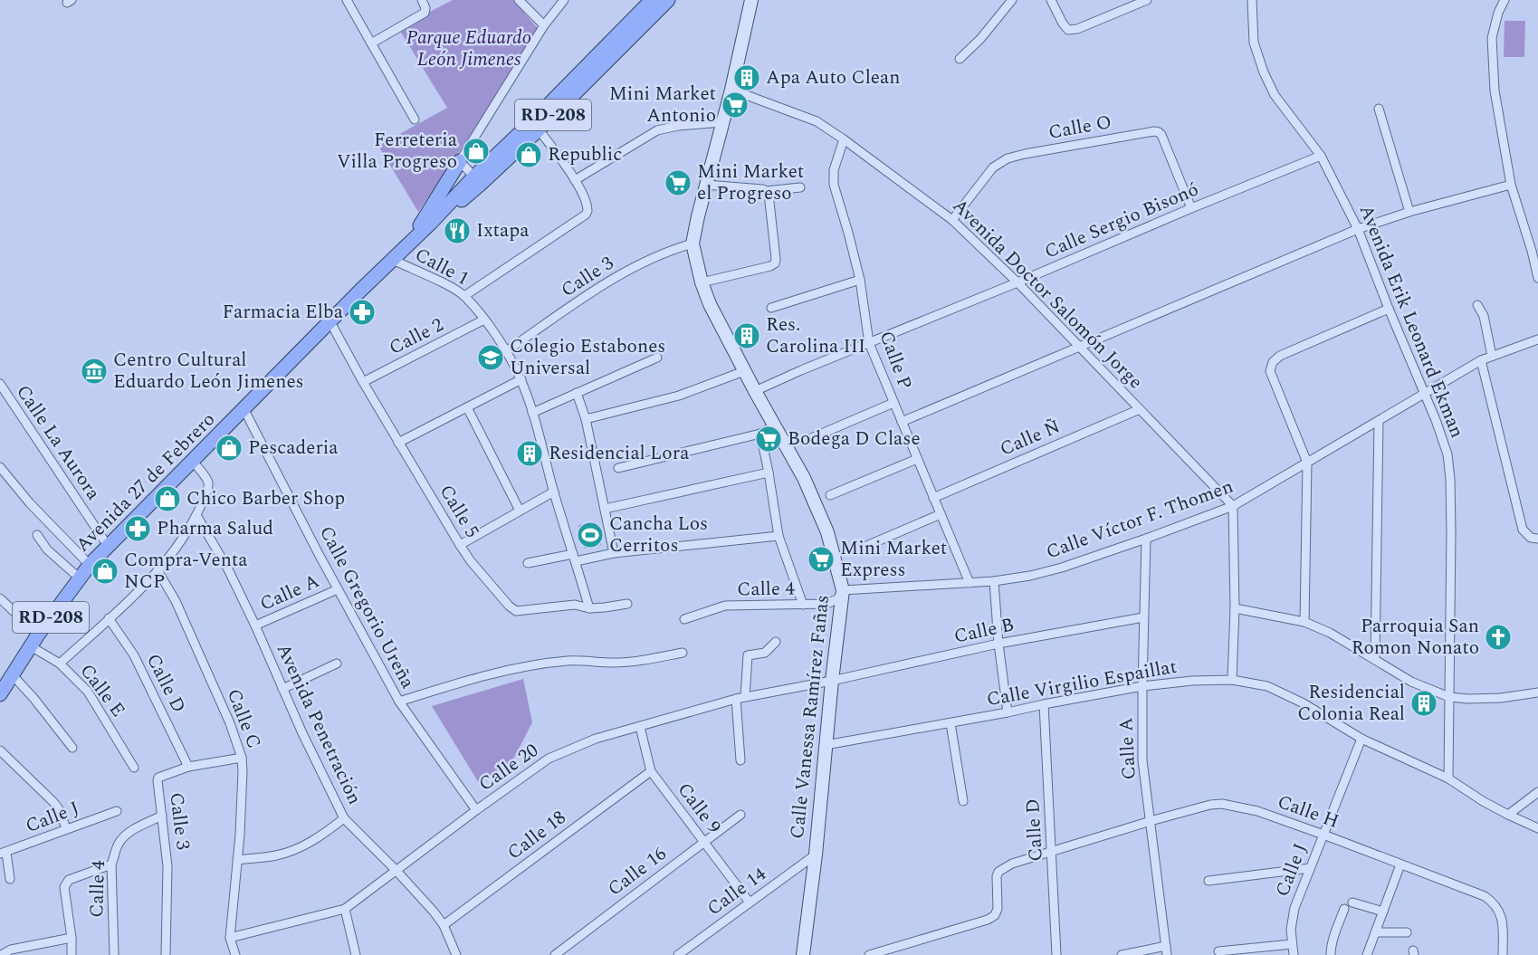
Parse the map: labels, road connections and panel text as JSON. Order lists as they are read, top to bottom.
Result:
{
  "streets": {
    "main road": ["RD-208", "Avenida 27 de Febrero"],
    "street": [
      "Calle O",
      "Calle Sergio Bisonó",
      "Calle 1",
      "Calle 3",
      "Avenida Doctor Salomón Jorge",
      "Avenida Erik Leonard Ekman",
      "Calle 2",
      "Calle P",
      "Calle Ñ",
      "Calle La Aurora",
      "Calle 5",
      "Calle Víctor F. Thomen",
      "Calle 4",
      "Calle A",
      "Calle Gregorio Ureña",
      "Calle B",
      "Calle D",
      "Calle Virgilio Espaillat",
      "Calle E",
      "Calle Vanessa Ramírez Fañas",
      "Calle C",
      "Avenida Penetración",
      "Calle 20",
      "Calle 9",
      "Calle H",
      "Calle J",
      "Calle 18",
      "Calle 16",
      "Calle 14"
    ]
  },
  "crossings": [
    ["Calle O", "Calle Sergio Bisonó"],
    ["Calle O", "Avenida Doctor Salomón Jorge"],
    ["Calle Sergio Bisonó", "Avenida Doctor Salomón Jorge"],
    ["Calle Sergio Bisonó", "Avenida Erik Leonard Ekman"],
    ["Calle Sergio Bisonó", "Calle P"],
    ["Calle Sergio Bisonó", "Calle Vanessa Ramírez Fañas"],
    ["Calle 1", "Calle 3"],
    ["Calle 1", "Calle 2"],
    ["Calle 1", "Avenida 27 de Febrero"],
    ["Calle 1", "Calle 5"],
    ["Calle 3", "Calle 4"],
    ["Calle 3", "Calle D"],
    ["Calle 3", "Calle Vanessa Ramírez Fañas"],
    ["Calle 3", "Calle C"],
    ["Avenida Doctor Salomón Jorge", "Calle P"],
    ["Avenida Doctor Salomón Jorge", "Calle Ñ"],
    ["Avenida Doctor Salomón Jorge", "Calle Víctor F. Thomen"],
    ["Avenida Doctor Salomón Jorge", "Calle Vanessa Ramírez Fañas"],
    ["Avenida Erik Leonard Ekman", "Calle Víctor F. Thomen"],
    ["Avenida Erik Leonard Ekman", "Calle Virgilio Espaillat"],
    ["Calle 2", "Calle 5"],
    ["Calle P", "Calle Ñ"],
    ["Calle P", "Calle Víctor F. Thomen"],
    ["Calle La Aurora", "Avenida 27 de Febrero"],
    ["Avenida 27 de Febrero", "Calle 5"],
    ["Avenida 27 de Febrero", "Calle Gregorio Ureña"],
    ["Avenida 27 de Febrero", "Calle E"],
    ["Calle Víctor F. Thomen", "Calle 4"],
    ["Calle Víctor F. Thomen", "Calle A"],
    ["Calle Víctor F. Thomen", "Calle Vanessa Ramírez Fañas"],
    ["Calle 4", "Calle Vanessa Ramírez Fañas"],
    ["Calle A", "Calle Gregorio Ureña"],
    ["Calle A", "Calle B"],
    ["Calle A", "Calle Virgilio Espaillat"],
    ["Calle A", "Avenida Penetración"],
    ["Calle A", "Calle H"],
    ["Calle Gregorio Ureña", "Calle 20"],
    ["Calle B", "Calle Vanessa Ramírez Fañas"],
    ["Calle B", "Calle 20"],
    ["Calle D", "Calle Virgilio Espaillat"],
    ["Calle D", "Calle H"],
    ["Calle Virgilio Espaillat", "Calle Vanessa Ramírez Fañas"],
    ["Calle Virgilio Espaillat", "Calle J"],
    ["Calle Vanessa Ramírez Fañas", "Calle 20"],
    ["Calle Vanessa Ramírez Fañas", "Calle 14"],
    ["Calle C", "Calle 20"],
    ["Avenida Penetración", "Calle 20"],
    ["Avenida Penetración", "Calle 18"],
    ["Calle 20", "Calle 9"],
    ["Calle 9", "Calle 18"],
    ["Calle 9", "Calle 16"],
    ["Calle 9", "Calle 14"],
    ["Calle H", "Calle J"]
  ],
  "parks": ["Parque Eduardo León Jimenes"],
  "places": {
    "building": [
      "Apa Auto Clean",
      "Res. Carolina III",
      "Residencial Lora",
      "Residencial Colonia Real"
    ],
    "supermarket": [
      "Mini Market Antonio",
      "Mini Market el Progreso",
      "Bodega D Clase",
      "Mini Market Express"
    ],
    "shop": [
      "Ferreteria Villa Progreso",
      "Republic",
      "Pescaderia",
      "Chico Barber Shop",
      "Compra-Venta NCP"
    ],
    "restaurant": ["Ixtapa"],
    "pharmacy": ["Farmacia Elba", "Pharma Salud"],
    "school or university": ["Colegio Estabones Universal"],
    "museum": ["Centro Cultural Eduardo León Jimenes"],
    "sports": ["Cancha Los Cerritos"],
    "church": ["Parroquia San Romon Nonato"]
  }
}
